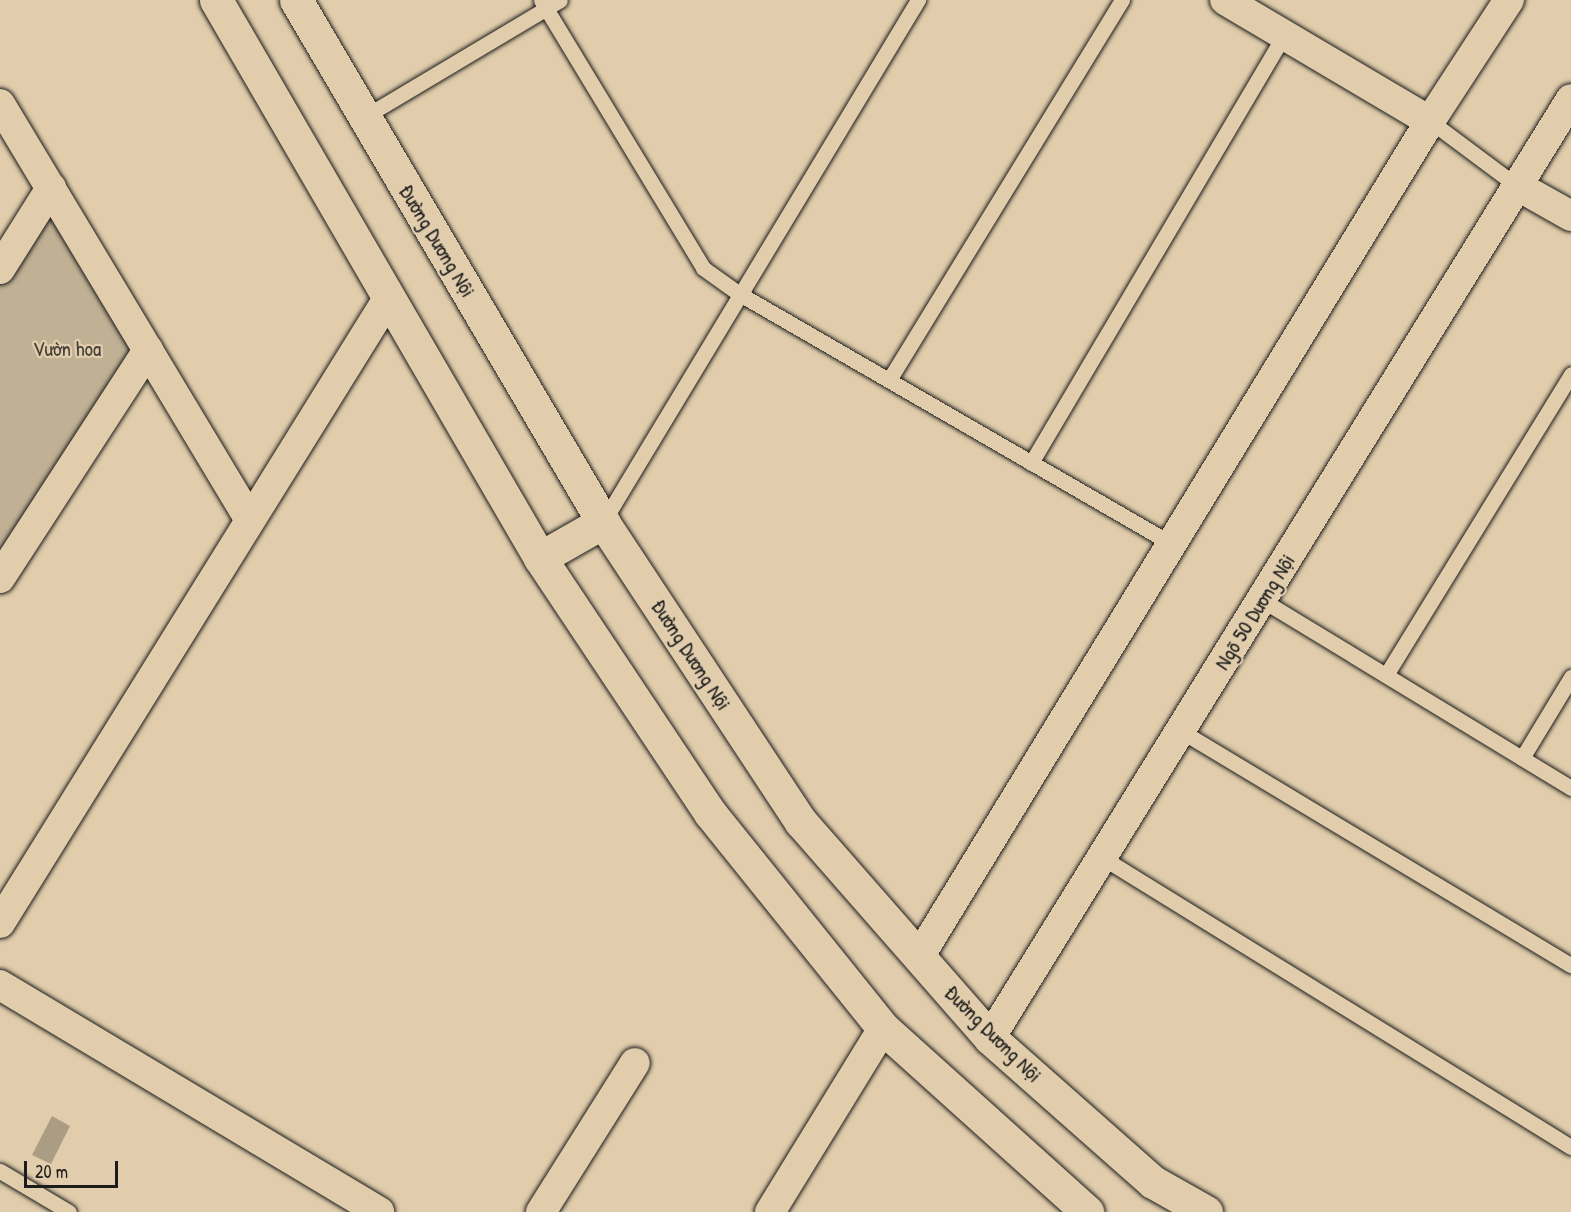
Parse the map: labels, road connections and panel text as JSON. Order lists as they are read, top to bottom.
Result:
{
  "streets": {
    "main road": ["Đường Dương Nội"],
    "street": ["Ngõ 50 Dương Nội"]
  },
  "crossings": [
    ["Đường Dương Nội", "Ngõ 50 Dương Nội"]
  ],
  "parks": ["Vườn hoa"],
  "scale_bar": "20 m"
}
